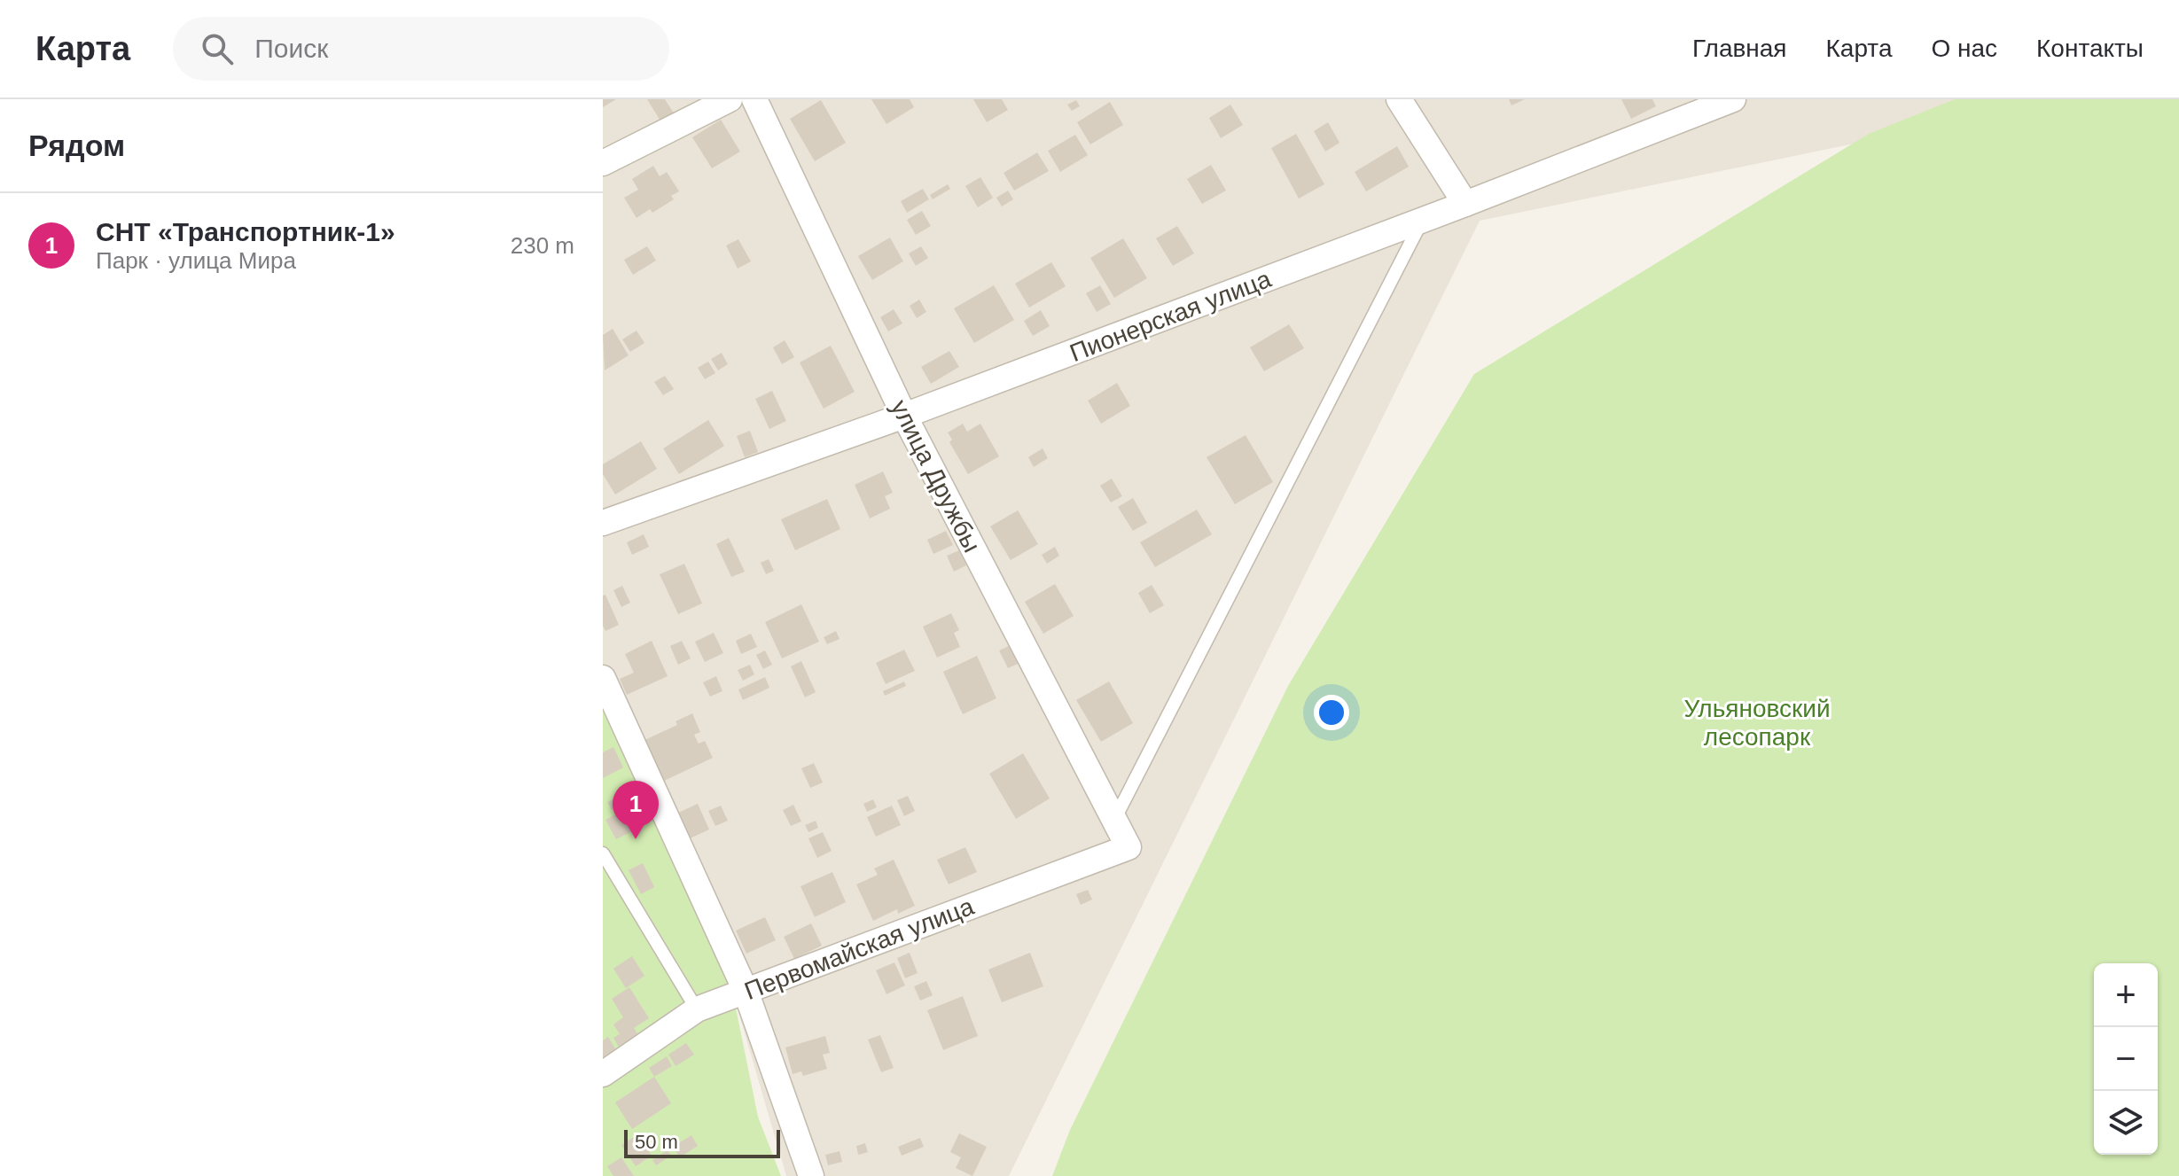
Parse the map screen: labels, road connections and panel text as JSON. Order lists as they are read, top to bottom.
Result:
{
  "streets": {
    "street": ["Пионерская улица", "улица Дружбы", "Первомайская улица"]
  },
  "crossings": [
    ["Пионерская улица", "улица Дружбы"],
    ["улица Дружбы", "Первомайская улица"]
  ],
  "parks": ["Ульяновский лесопарк"],
  "scale_bar": "50 m",
  "page": {
    "header": "Карта",
    "search": "Поиск",
    "nav": [
      "Главная",
      "Карта",
      "О нас",
      "Контакты"
    ],
    "heading": "Рядом",
    "list": [
      {
        "mark": "1",
        "name": "СНТ «Транспортник-1»",
        "note": "Парк · улица Мира",
        "value": "230 m"
      }
    ],
    "pins": "1",
    "map_buttons": ["+", "−"],
    "scale": "50 m"
  }
}
